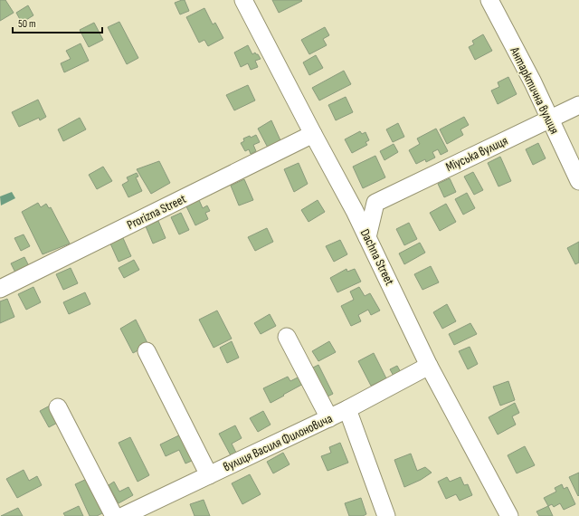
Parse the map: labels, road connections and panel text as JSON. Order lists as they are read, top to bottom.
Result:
{
  "streets": {
    "street": [
      "Антарктична вулиця",
      "Міуська вулиця",
      "Prorizna Street",
      "Dachna Street",
      "вулиця Василя Филоновича"
    ]
  },
  "crossings": [
    ["Антарктична вулиця", "Міуська вулиця"],
    ["Prorizna Street", "Dachna Street"],
    ["Dachna Street", "вулиця Василя Филоновича"]
  ],
  "scale_bar": "50 m"
}
